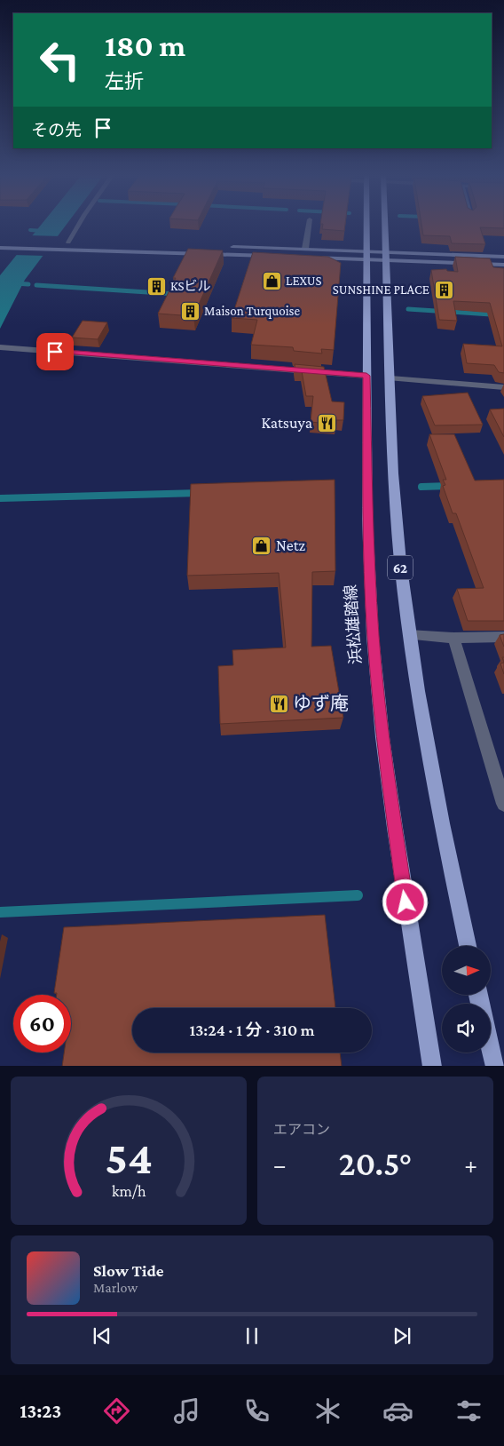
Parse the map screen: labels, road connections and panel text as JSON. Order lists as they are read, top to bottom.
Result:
{
  "streets": {
    "main road": ["62", "浜松雄踏線"]
  },
  "places": {
    "shop": ["LEXUS", "Netz"],
    "building": ["KSビル", "SUNSHINE PLACE", "Maison Turquoise"],
    "restaurant": ["Katsuya", "ゆず庵"]
  },
  "north": "right",
  "page": {
    "turn": ["180 m", "左折"],
    "then": "その先",
    "limit": "60",
    "trip": "13:24 · 1 分 · 310 m",
    "tile": "エアコン",
    "heat": ["−", "20.5°", "+"],
    "song": ["Slow Tide", "Marlow"],
    "tabs": "13:23",
    "gauge": ["54", "km/h"]
  }
}
